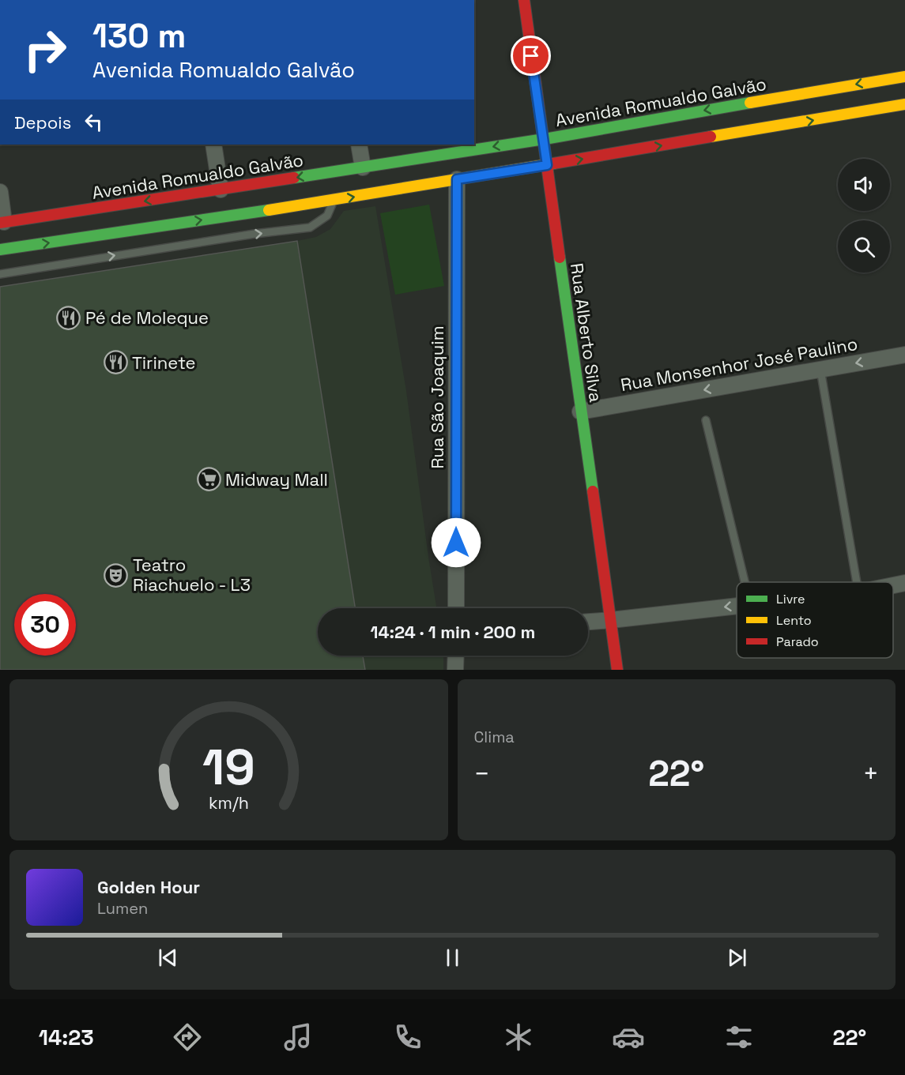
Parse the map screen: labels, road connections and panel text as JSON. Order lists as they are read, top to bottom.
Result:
{
  "streets": {
    "main road": ["Avenida Romualdo Galvão", "Rua Alberto Silva"],
    "street": ["Rua Monsenhor José Paulino", "Rua São Joaquim"]
  },
  "crossings": [
    ["Avenida Romualdo Galvão", "Rua Alberto Silva"],
    ["Rua Alberto Silva", "Rua Monsenhor José Paulino"]
  ],
  "one_way": ["Rua Monsenhor José Paulino"],
  "places": {
    "restaurant": ["Pé de Moleque", "Tirinete"],
    "supermarket": ["Midway Mall"],
    "theatre": ["Teatro Riachuelo - L3"]
  },
  "legend": ["Livre", "Lento", "Parado"],
  "page": {
    "turn": ["130 m", "Avenida Romualdo Galvão"],
    "then": "Depois",
    "limit": "30",
    "trip": "14:24 · 1 min · 200 m",
    "tile": "Clima",
    "heat": ["−", "22°", "+"],
    "song": ["Golden Hour", "Lumen"],
    "tabs": ["14:23", "22°"],
    "gauge": ["19", "km/h"]
  }
}
